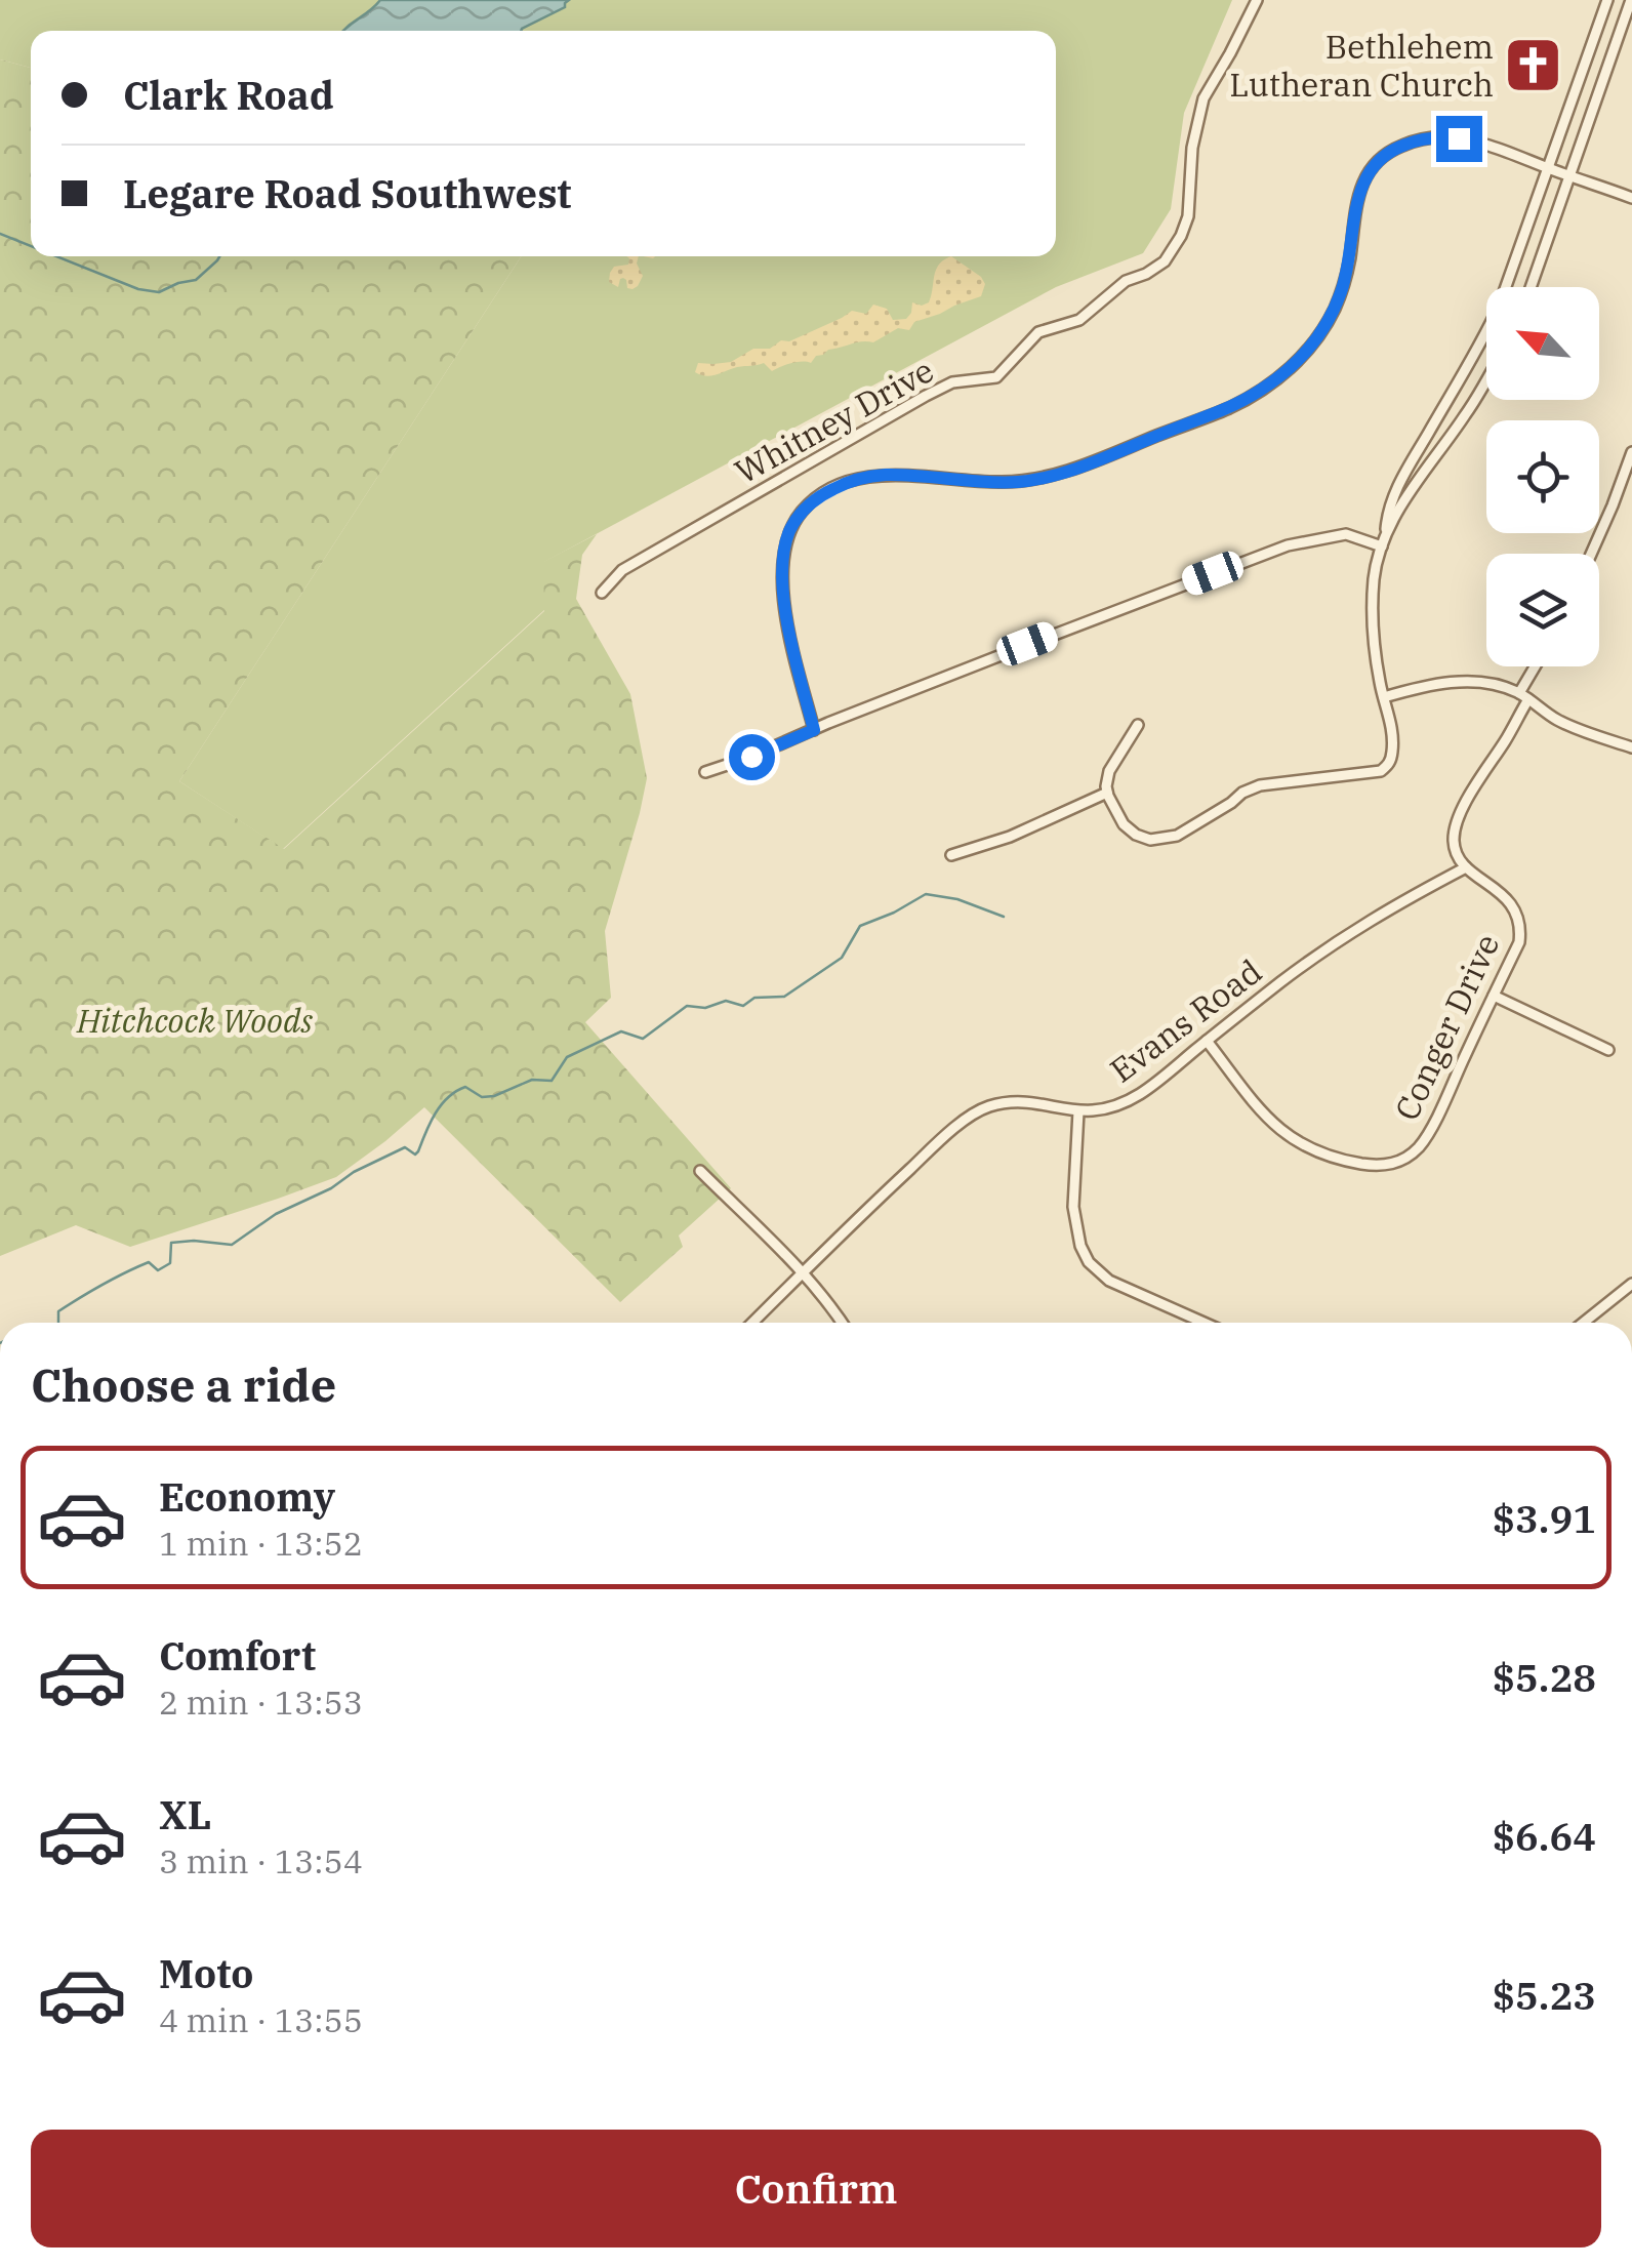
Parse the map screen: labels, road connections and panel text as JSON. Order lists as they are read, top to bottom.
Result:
{
  "streets": {
    "street": ["Whitney Drive", "Evans Road", "Conger Drive"]
  },
  "crossings": [
    ["Evans Road", "Conger Drive"]
  ],
  "parks": ["Hitchcock Woods"],
  "places": {
    "church": ["Bethlehem Lutheran Church"]
  },
  "north": "top left",
  "page": {
    "banner": ["Clark Road", "Legare Road Southwest"],
    "heading": "Choose a ride",
    "list": [
      {
        "name": "Economy",
        "note": "1 min · 13:52",
        "value": "$3.91"
      },
      {
        "name": "Comfort",
        "note": "2 min · 13:53",
        "value": "$5.28"
      },
      {
        "name": "XL",
        "note": "3 min · 13:54",
        "value": "$6.64"
      },
      {
        "name": "Moto",
        "note": "4 min · 13:55",
        "value": "$5.23"
      }
    ],
    "buttons": "Confirm"
  }
}
